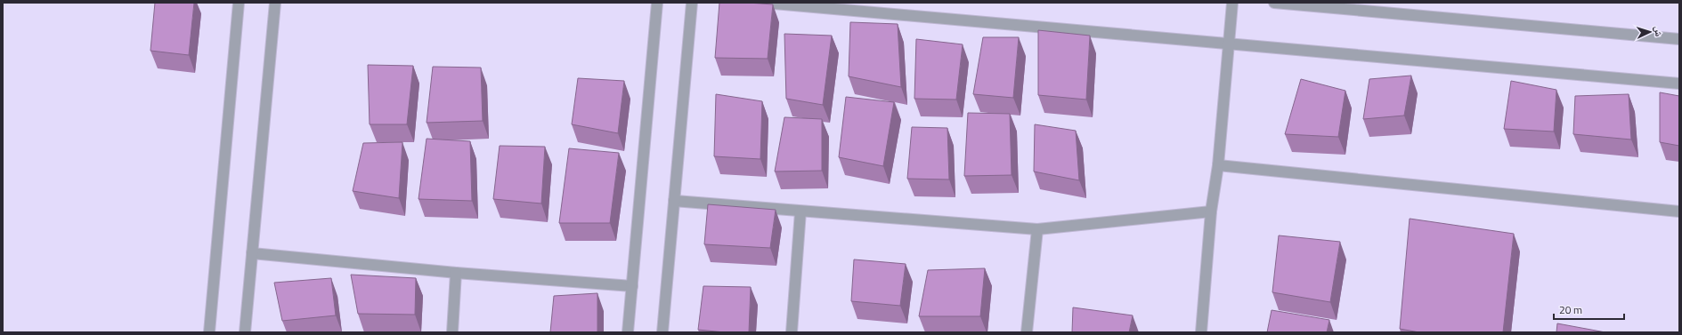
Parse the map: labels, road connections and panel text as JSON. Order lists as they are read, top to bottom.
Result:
{
  "scale_bar": "20 m",
  "north": "right"
}
